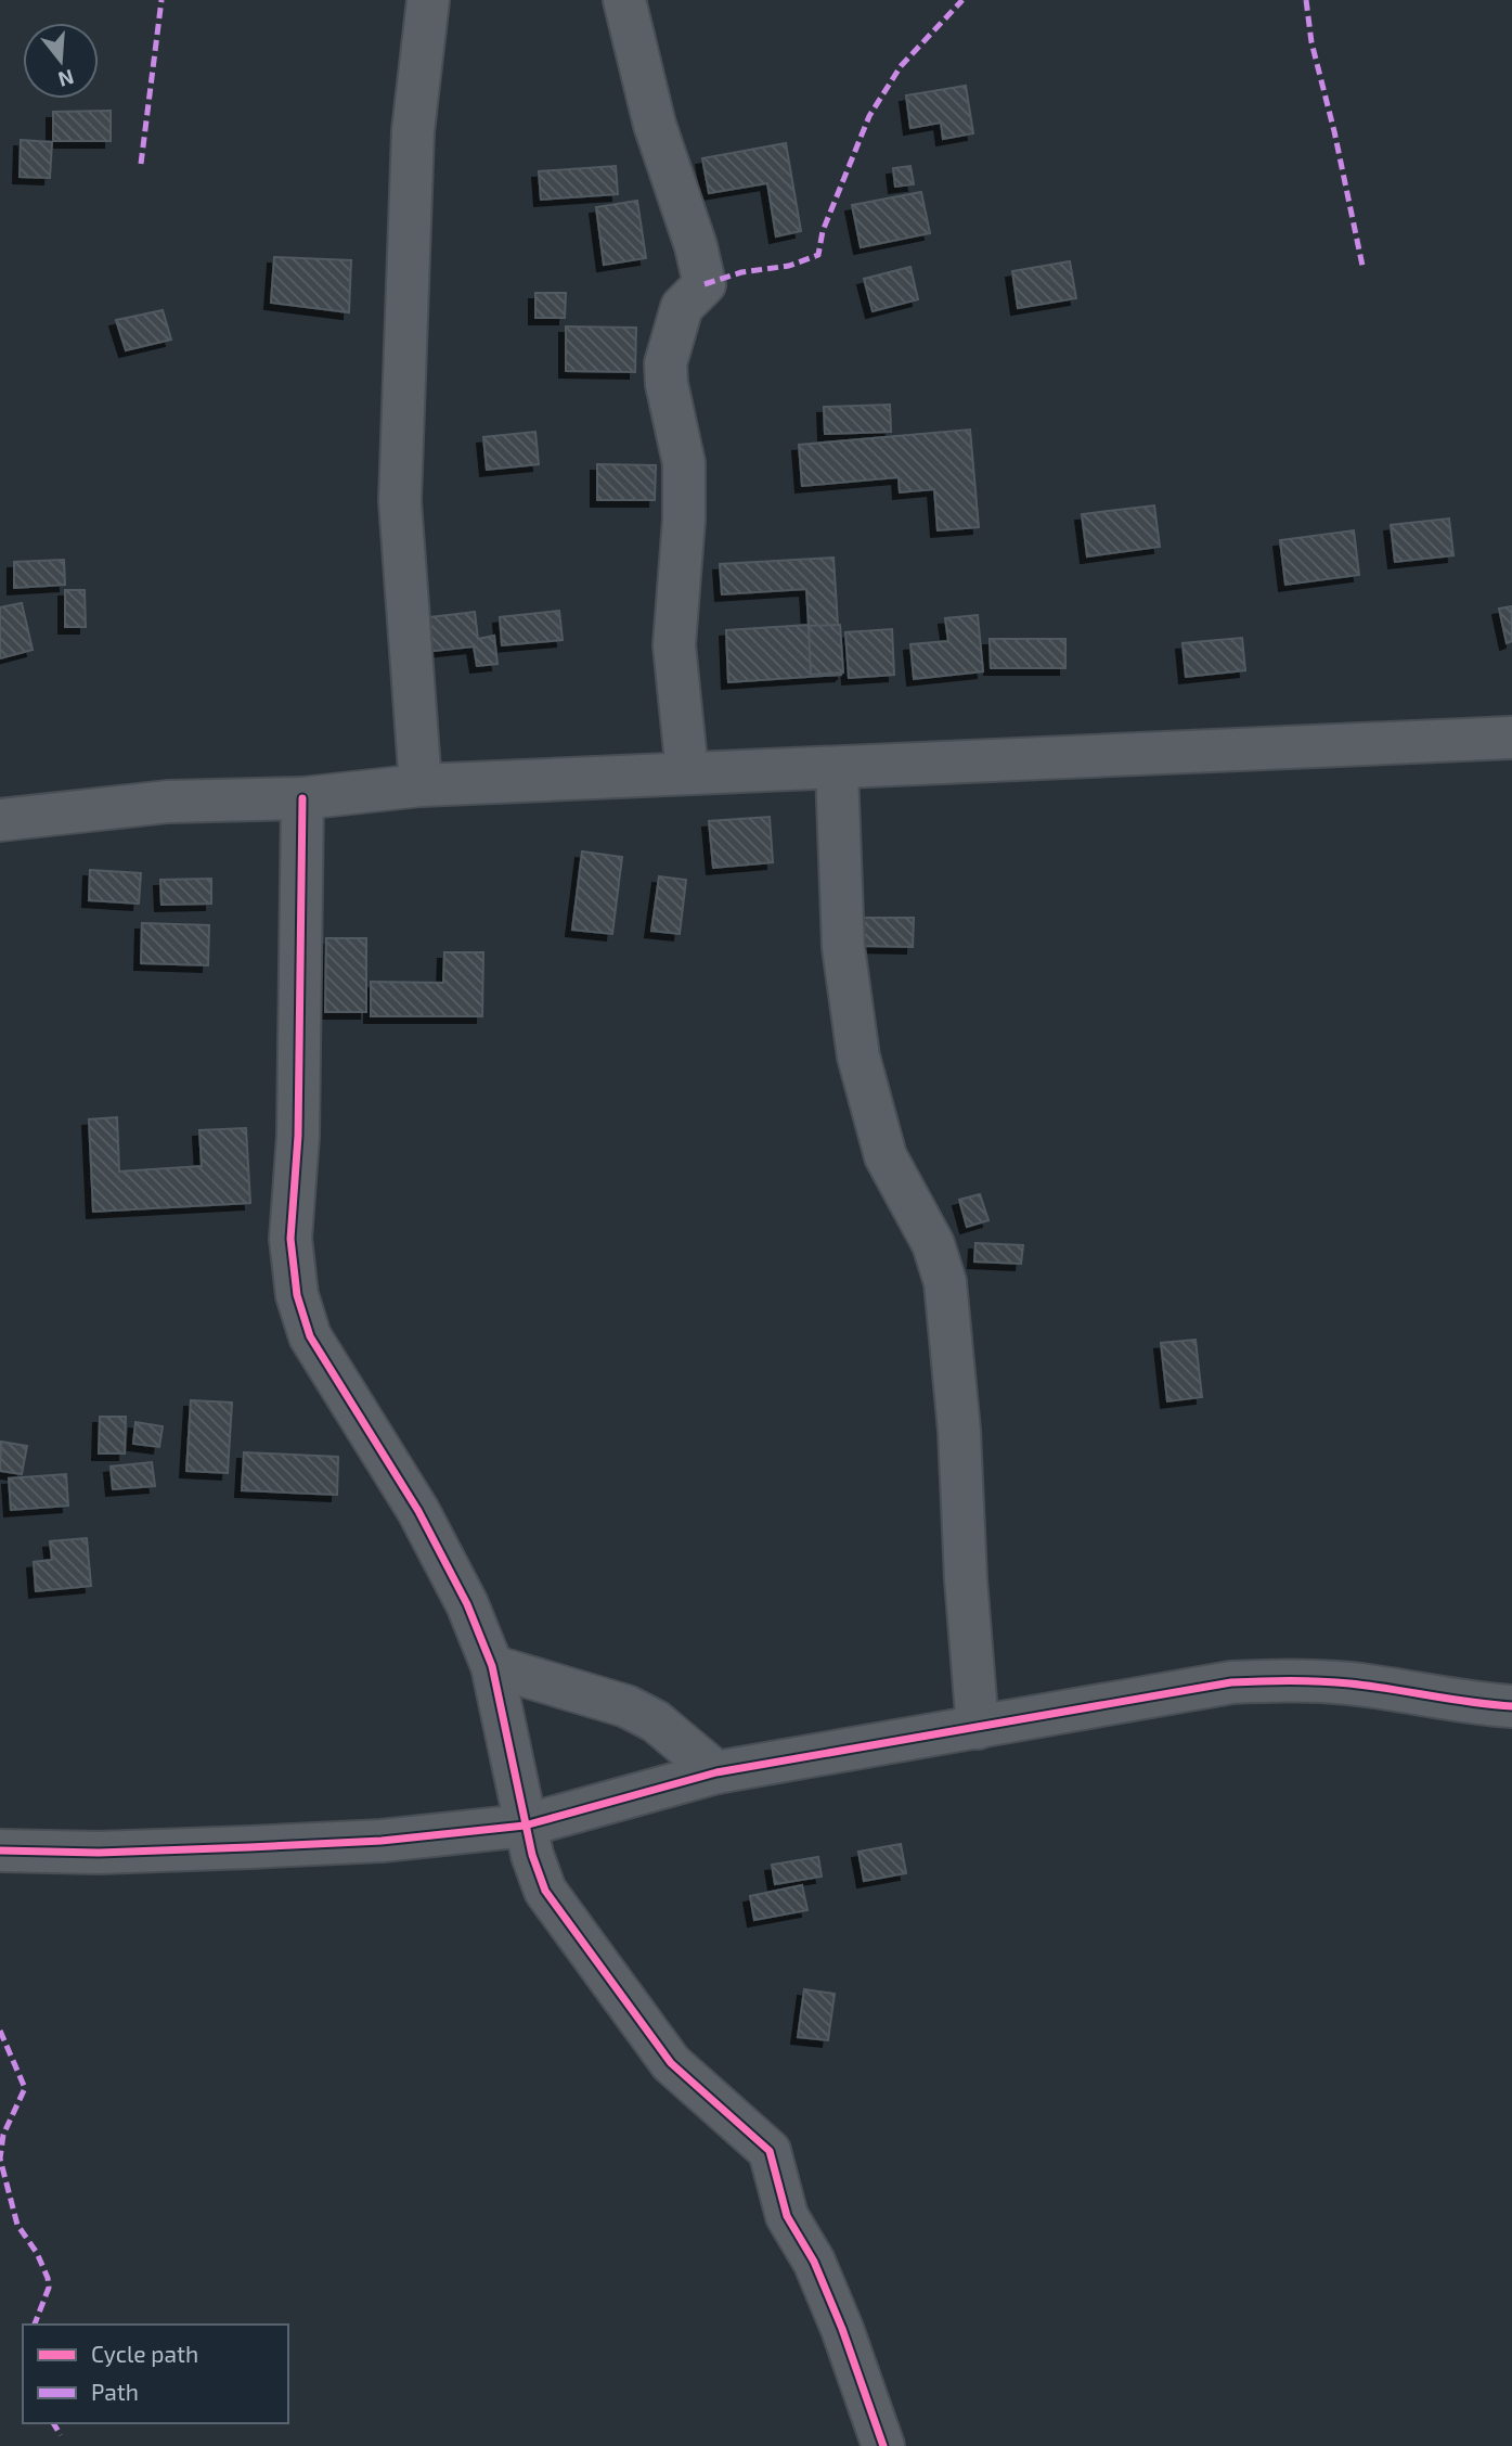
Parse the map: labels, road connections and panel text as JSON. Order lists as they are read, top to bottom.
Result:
{
  "legend": ["Cycle path", "Path"],
  "north": "bottom"
}
